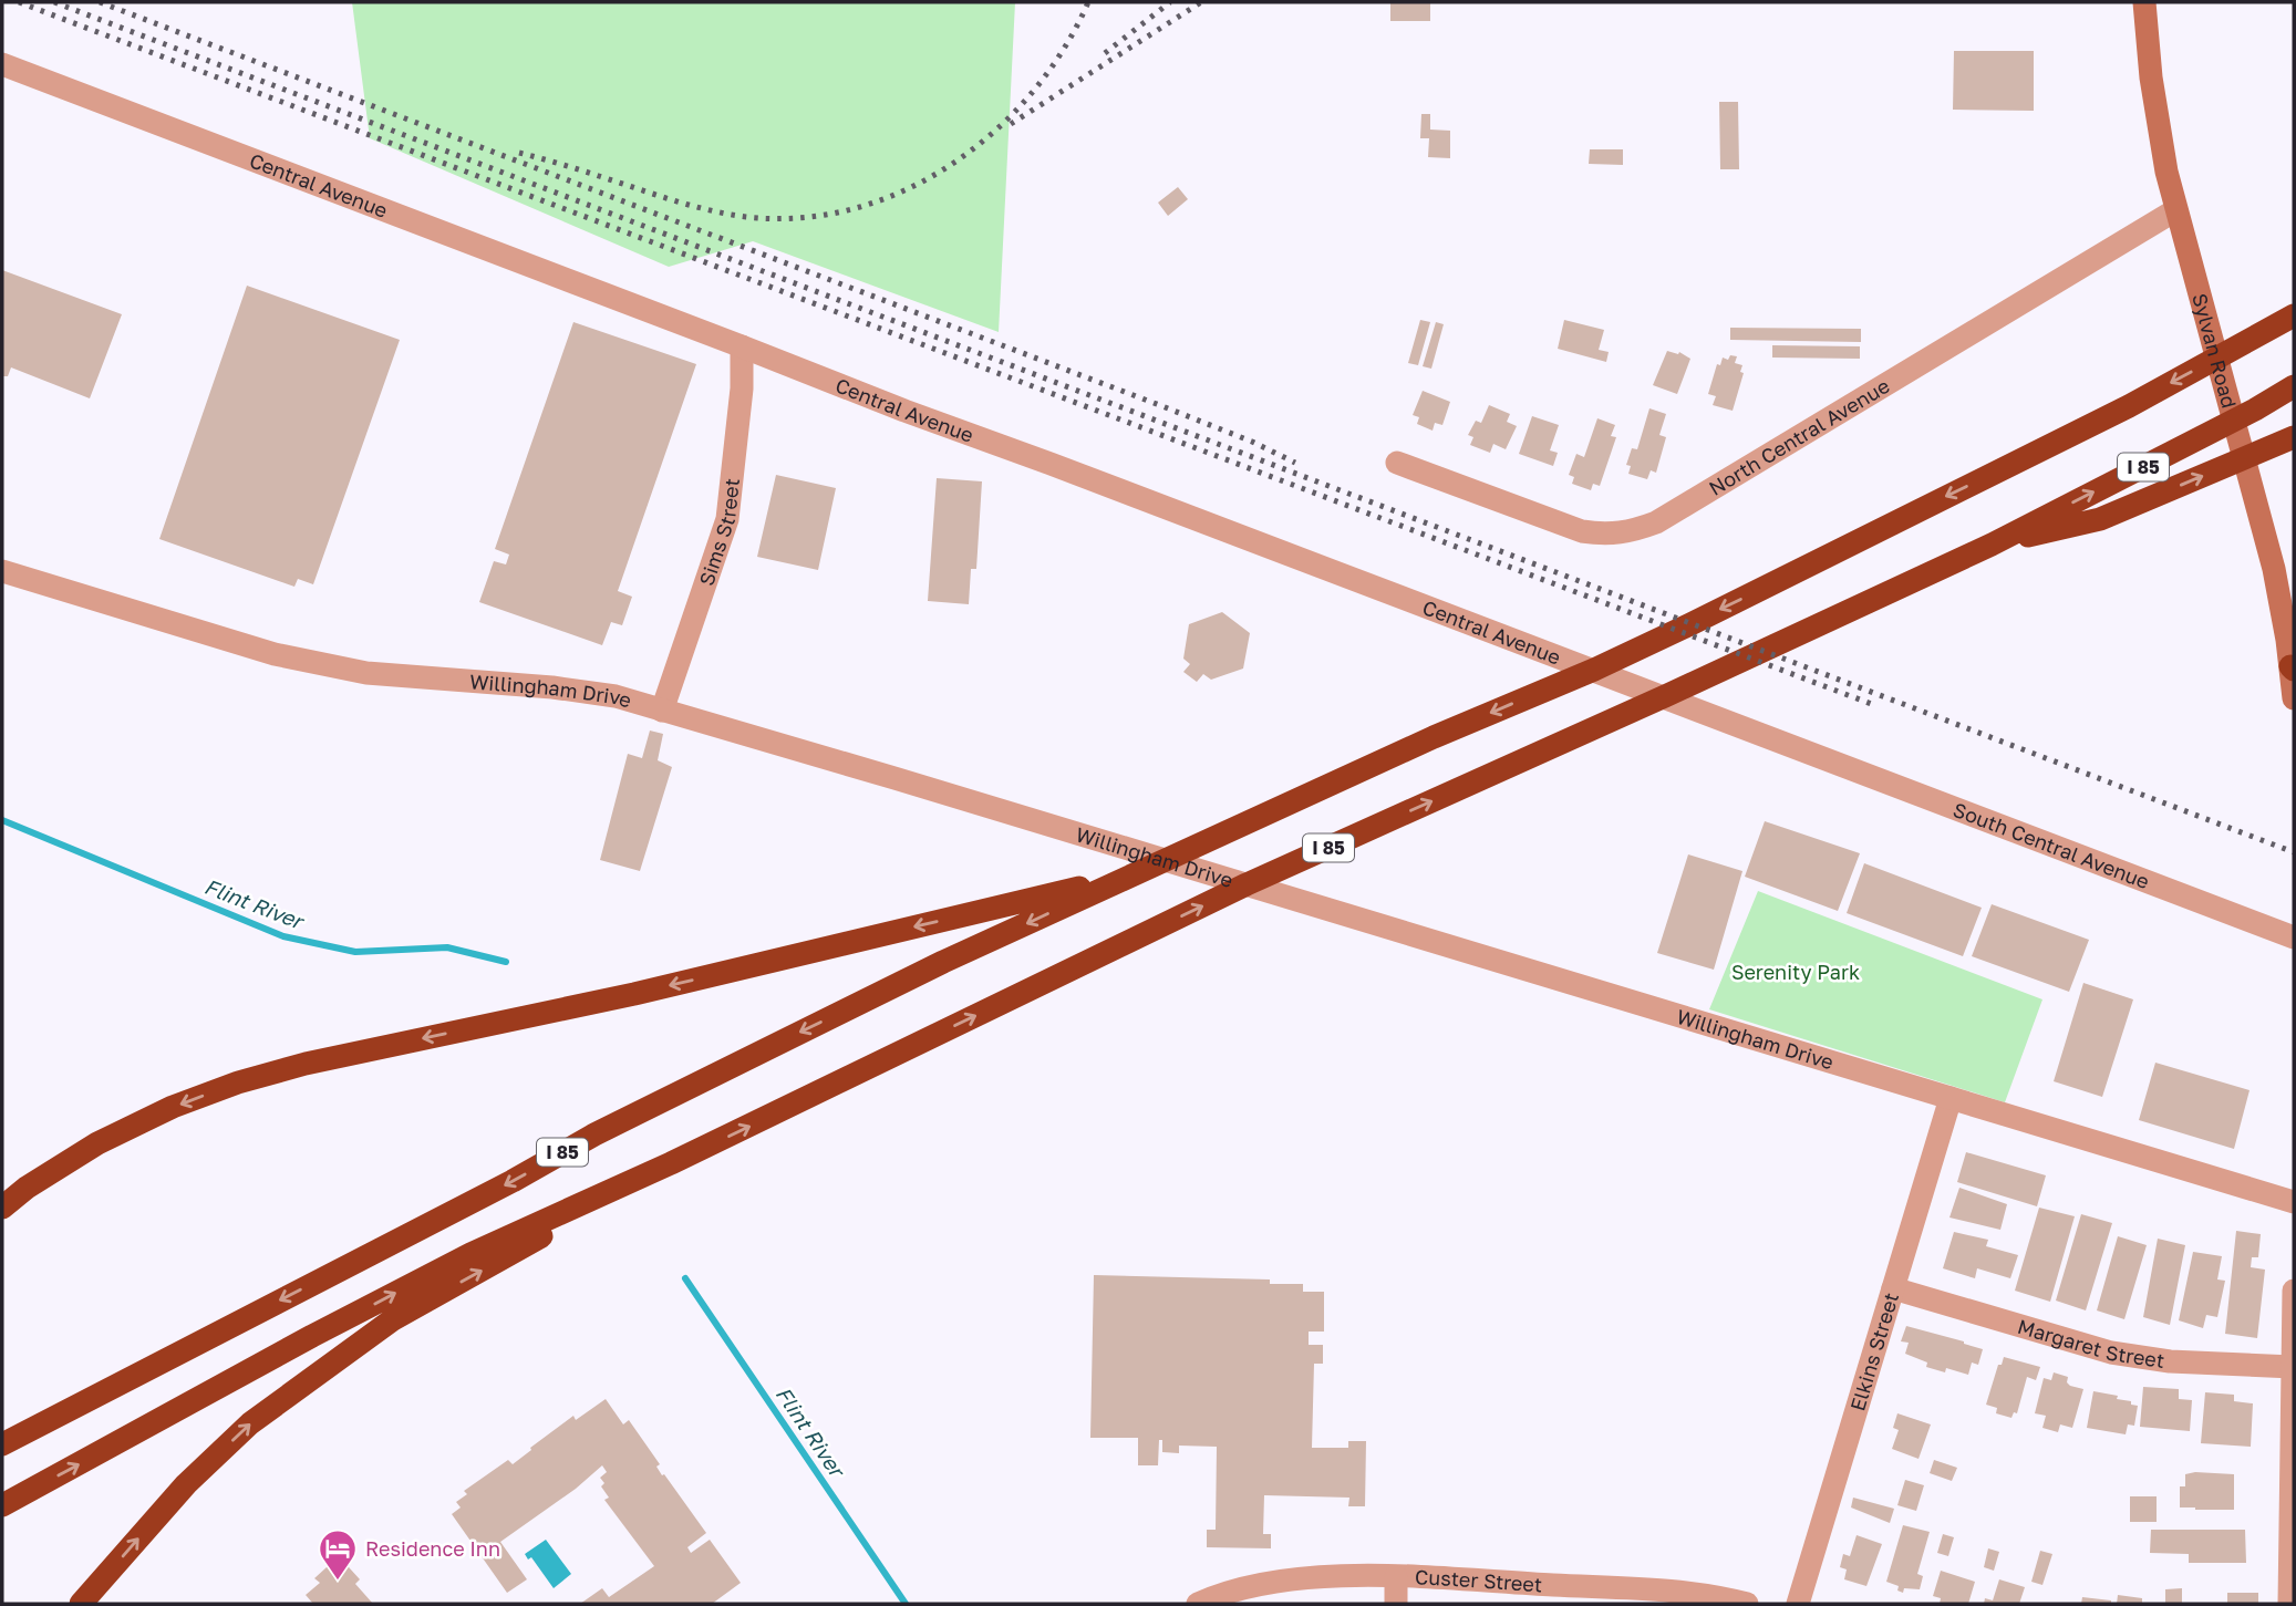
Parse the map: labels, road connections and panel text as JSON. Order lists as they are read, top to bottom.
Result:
{
  "streets": {
    "highway": ["I 85"],
    "main road": ["Sylvan Road"],
    "street": [
      "Central Avenue",
      "North Central Avenue",
      "Sims Street",
      "Willingham Drive",
      "South Central Avenue",
      "Margaret Street",
      "Elkins Street",
      "Custer Street"
    ]
  },
  "crossings": [
    ["Central Avenue", "Sims Street"],
    ["Central Avenue", "South Central Avenue"],
    ["Sylvan Road", "North Central Avenue"],
    ["Sims Street", "Willingham Drive"],
    ["Willingham Drive", "Elkins Street"],
    ["Margaret Street", "Elkins Street"]
  ],
  "water": ["Flint River"],
  "parks": ["Serenity Park"],
  "places": {
    "hotel": ["Residence Inn"]
  }
}
